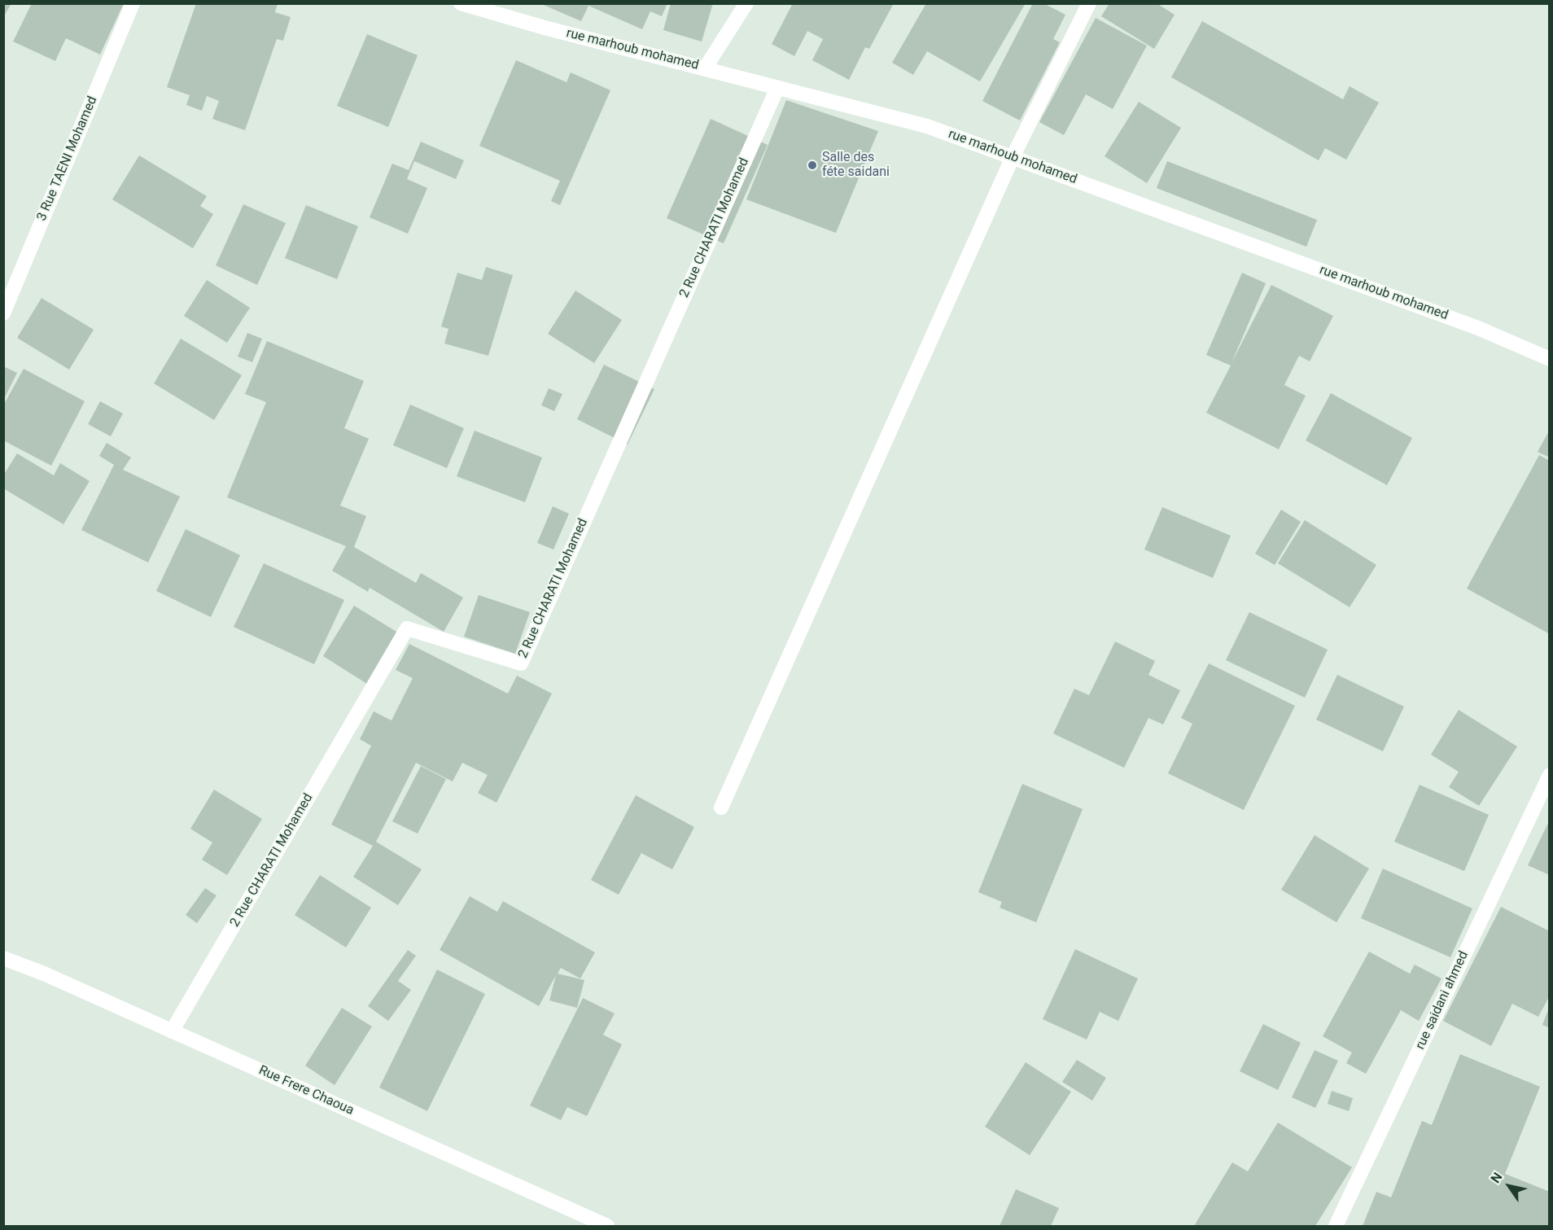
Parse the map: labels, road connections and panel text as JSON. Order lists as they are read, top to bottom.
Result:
{
  "streets": {
    "street": [
      "rue marhoub mohamed",
      "3 Rue TAENI Mohamed",
      "2 Rue CHARATI Mohamed",
      "rue saidani ahmed",
      "Rue Frere Chaoua"
    ]
  },
  "crossings": [
    ["rue marhoub mohamed", "2 Rue CHARATI Mohamed"],
    ["2 Rue CHARATI Mohamed", "Rue Frere Chaoua"]
  ],
  "places": ["Salle des féte saidani"],
  "north": "top left"
}
